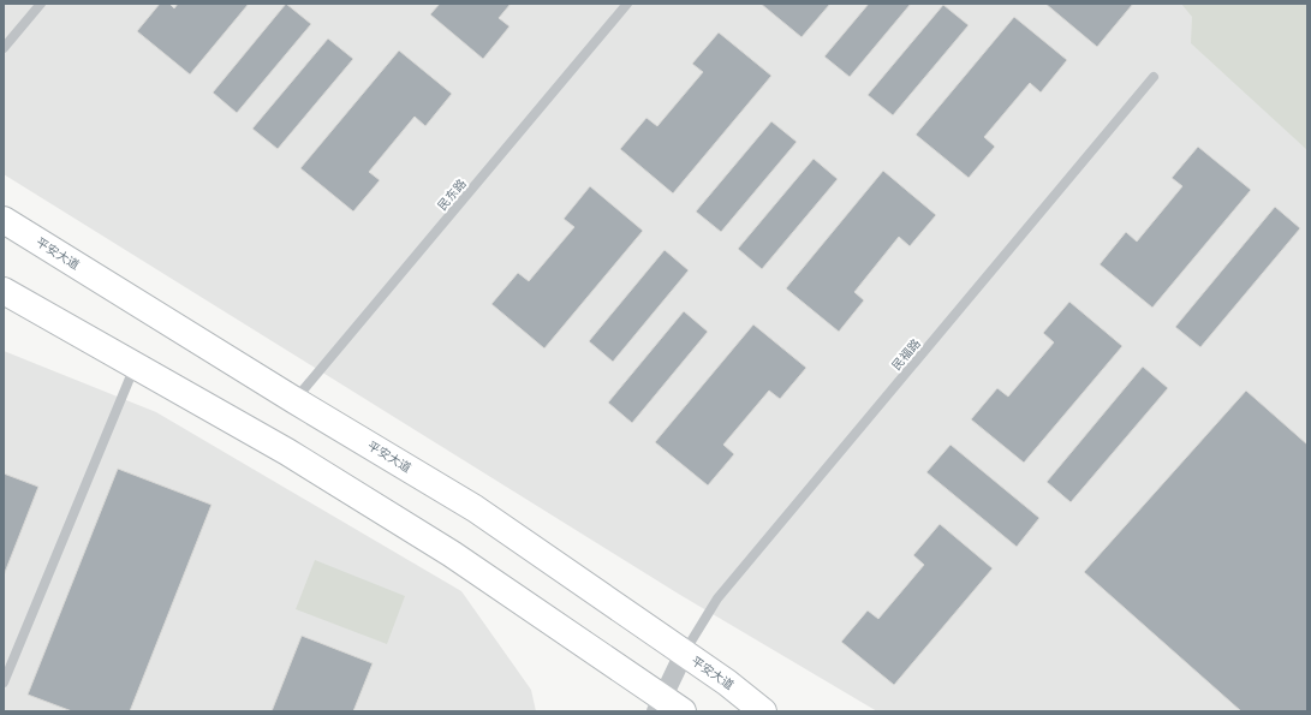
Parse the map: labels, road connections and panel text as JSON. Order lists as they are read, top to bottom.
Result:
{
  "streets": {
    "main road": ["平安大道"],
    "lane": ["民东路", "民福路"]
  },
  "crossings": [
    ["民东路", "平安大道"],
    ["平安大道", "民福路"]
  ]
}
